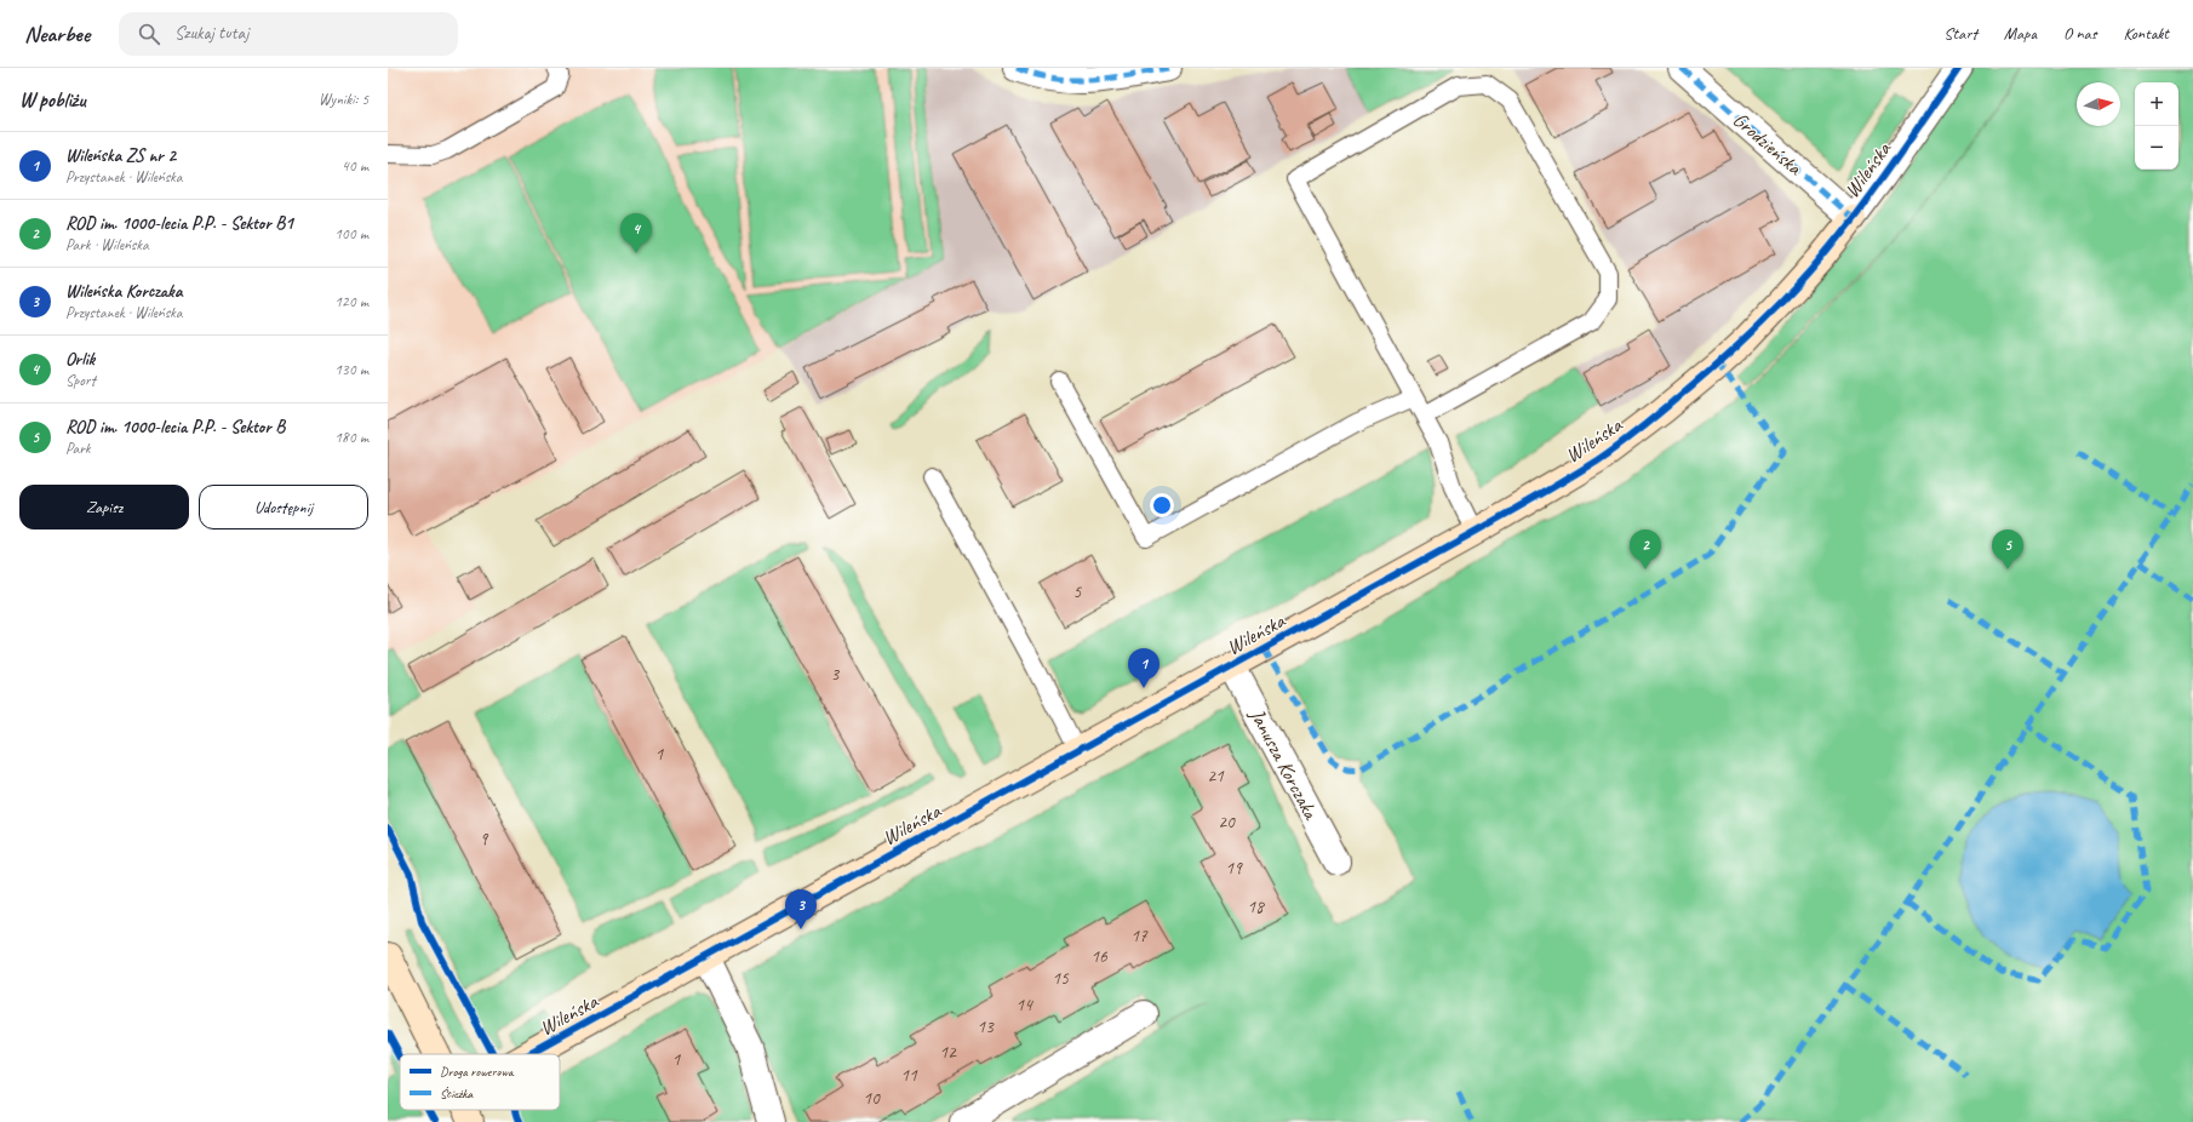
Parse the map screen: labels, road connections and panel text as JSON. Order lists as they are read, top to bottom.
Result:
{
  "streets": {
    "street": ["Grodzieńska", "Wileńska", "Janusza Korczaka"]
  },
  "crossings": [
    ["Grodzieńska", "Wileńska"],
    ["Wileńska", "Janusza Korczaka"]
  ],
  "house_numbers": [
    "5",
    "3",
    "1",
    "21",
    "20",
    "9",
    "19",
    "18",
    "17",
    "16",
    "15",
    "14",
    "13",
    "12",
    "1",
    "11",
    "10"
  ],
  "legend": ["Droga rowerowa", "Ścieżka"],
  "north": "right",
  "page": {
    "header": "Nearbee",
    "search": "Szukaj tutaj",
    "nav": [
      "Start",
      "Mapa",
      "O nas",
      "Kontakt"
    ],
    "heading": ["W pobliżu", "Wyniki: 5"],
    "map_buttons": ["+", "−"],
    "list": [
      {
        "mark": "1",
        "name": "Wileńska ZS nr 2",
        "note": "Przystanek · Wileńska",
        "value": "40 m"
      },
      {
        "mark": "2",
        "name": "ROD im. 1000-lecia P.P. - Sektor B1",
        "note": "Park · Wileńska",
        "value": "100 m"
      },
      {
        "mark": "3",
        "name": "Wileńska Korczaka",
        "note": "Przystanek · Wileńska",
        "value": "120 m"
      },
      {
        "mark": "4",
        "name": "Orlik",
        "note": "Sport",
        "value": "130 m"
      },
      {
        "mark": "5",
        "name": "ROD im. 1000-lecia P.P. - Sektor B",
        "note": "Park",
        "value": "180 m"
      }
    ],
    "pins": [
      "4",
      "2",
      "5",
      "1",
      "3"
    ],
    "buttons": ["Zapisz", "Udostępnij"]
  }
}
